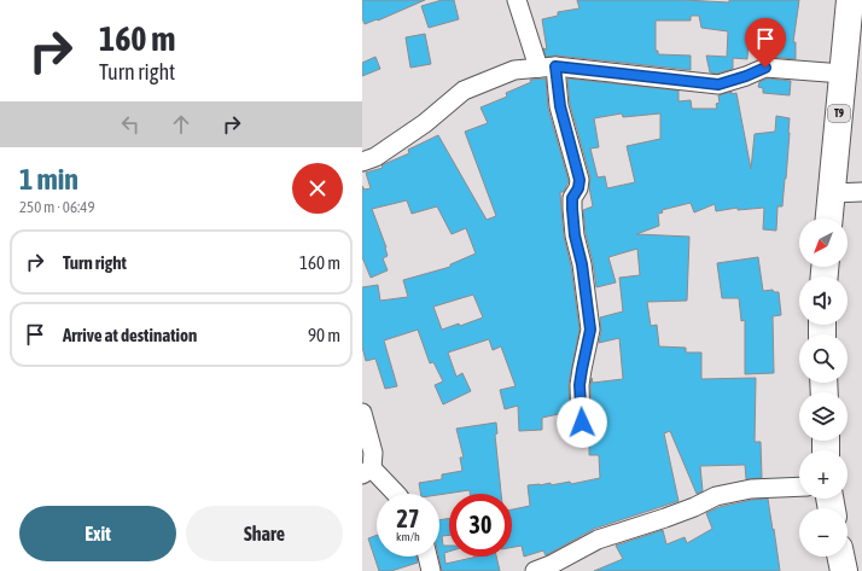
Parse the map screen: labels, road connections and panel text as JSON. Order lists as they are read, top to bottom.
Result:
{
  "streets": {
    "highway": ["T9"]
  },
  "north": "bottom left",
  "page": {
    "turn": ["160 m", "Turn right"],
    "heading": ["1 min", "250 m · 06:49"],
    "map_buttons": ["+", "−"],
    "list": [
      {
        "name": "Turn right",
        "value": "160 m"
      },
      {
        "name": "Arrive at destination",
        "value": "90 m"
      }
    ],
    "speed": "27 km/h",
    "limit": "30",
    "buttons": ["Exit", "Share"]
  }
}
